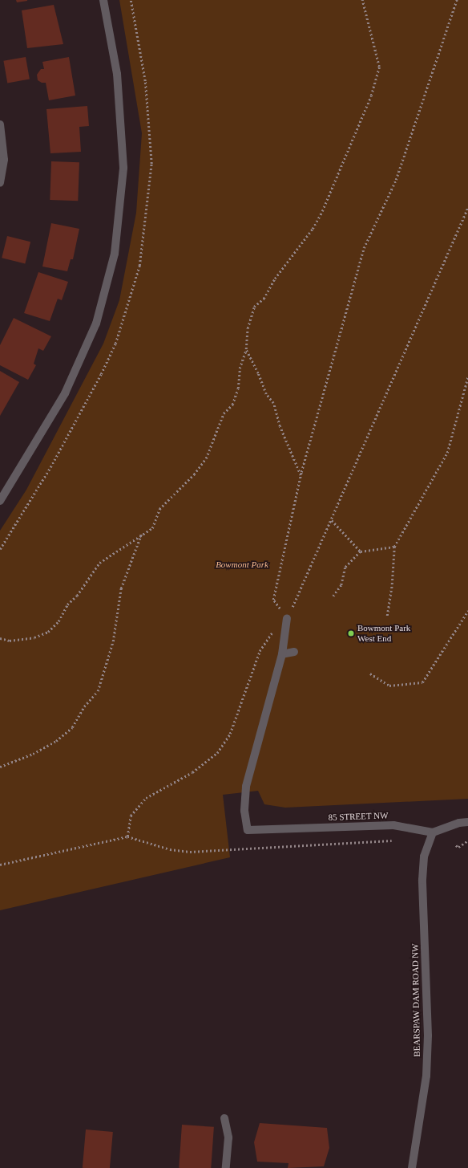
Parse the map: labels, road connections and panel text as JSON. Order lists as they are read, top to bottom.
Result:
{
  "streets": {
    "street": ["85 STREET NW", "BEARSPAW DAM ROAD NW"]
  },
  "crossings": [
    ["85 STREET NW", "BEARSPAW DAM ROAD NW"]
  ],
  "parks": ["Bowmont Park"],
  "places": ["Bowmont Park West End"]
}
